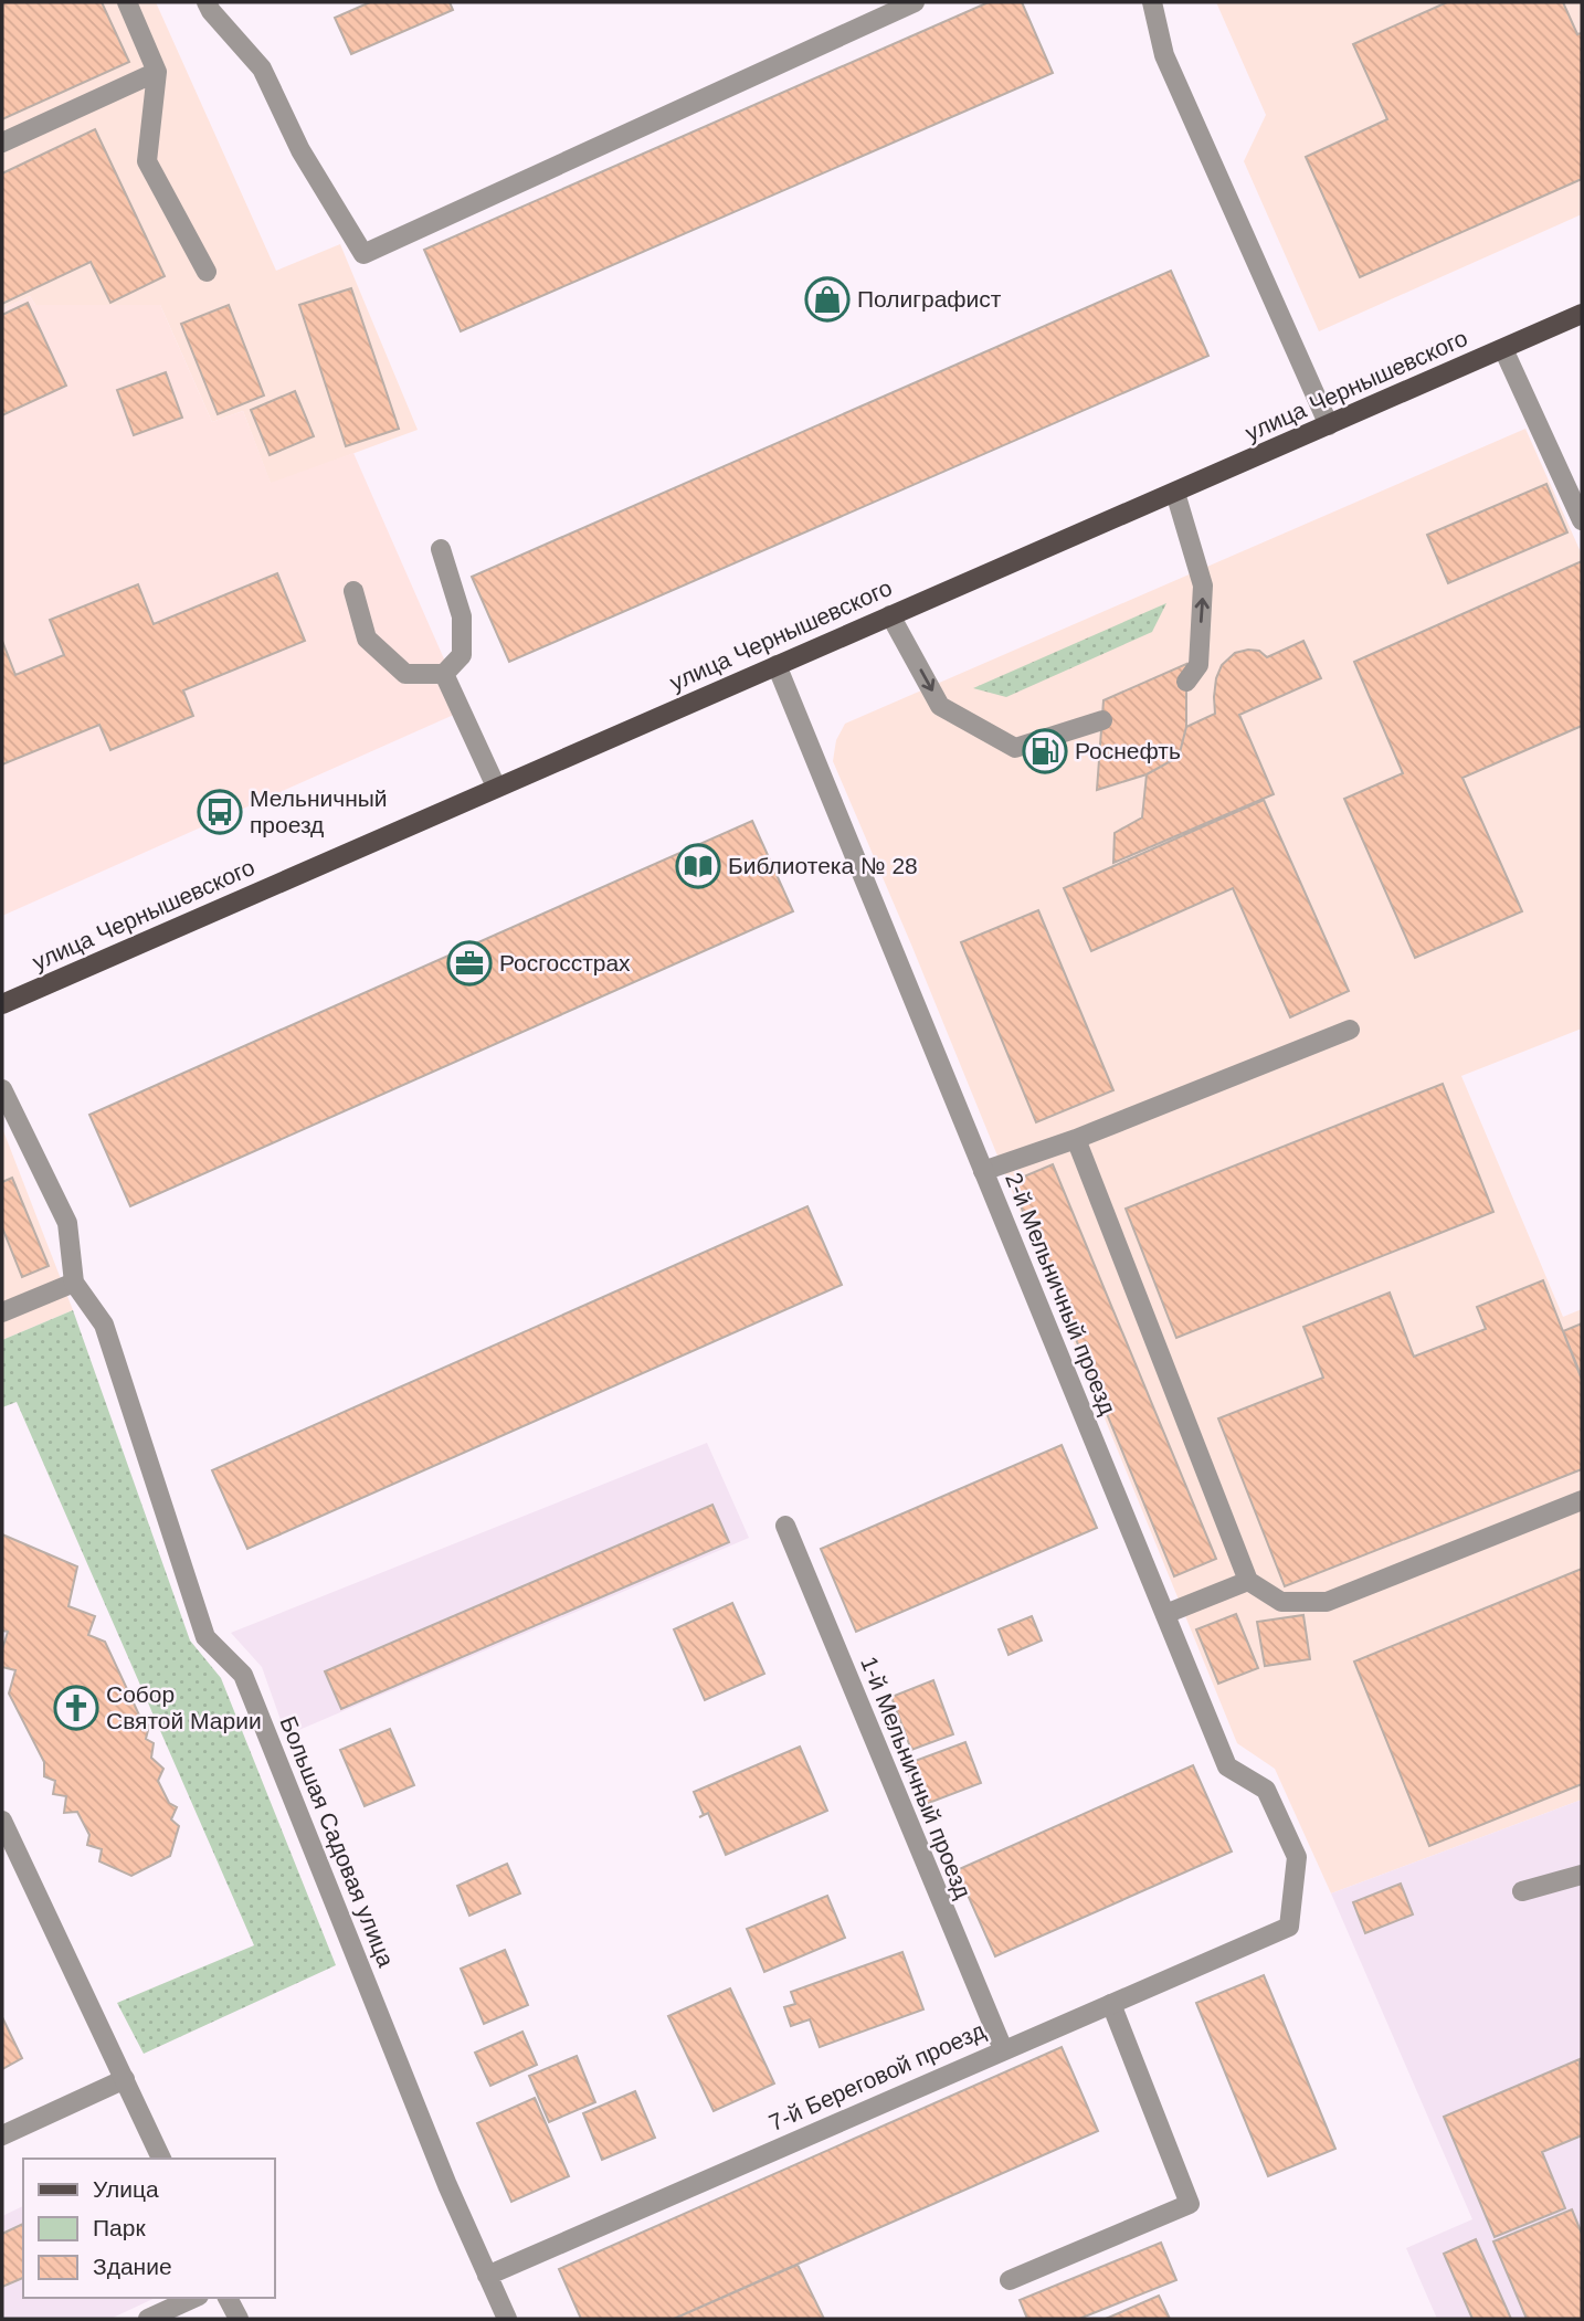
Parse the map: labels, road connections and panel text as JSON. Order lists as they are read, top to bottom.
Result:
{
  "streets": {
    "main road": ["улица Чернышевского"],
    "street": [
      "2-й Мельничный проезд",
      "1-й Мельничный проезд",
      "Большая Садовая улица",
      "7-й Береговой проезд"
    ]
  },
  "crossings": [
    ["улица Чернышевского", "2-й Мельничный проезд"],
    ["2-й Мельничный проезд", "7-й Береговой проезд"],
    ["1-й Мельничный проезд", "7-й Береговой проезд"],
    ["Большая Садовая улица", "7-й Береговой проезд"]
  ],
  "places": {
    "shop": ["Полиграфист"],
    "fuel station": ["Роснефть"],
    "bus stop": ["Мельничный проезд"],
    "library": ["Библиотека № 28"],
    "office": ["Росгосстрах"],
    "church": ["Собор Святой Марии"]
  },
  "legend": ["Улица", "Парк", "Здание"]
}
